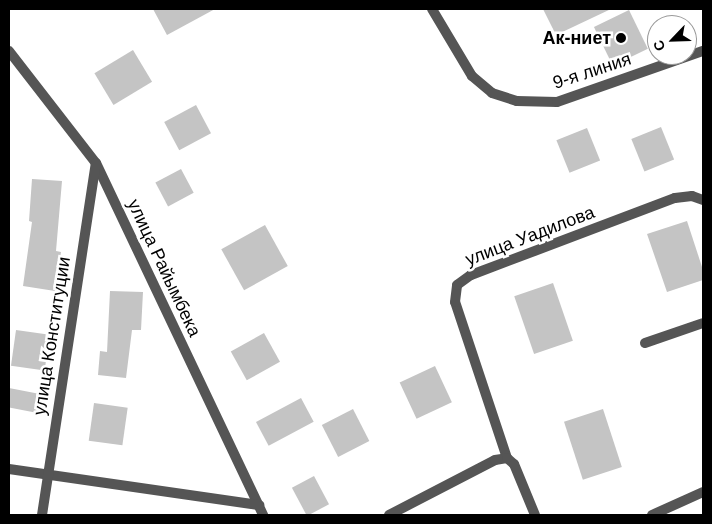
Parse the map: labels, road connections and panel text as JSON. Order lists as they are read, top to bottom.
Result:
{
  "streets": {
    "street": [
      "9-я линия",
      "улица Уадилова",
      "улица Райымбека",
      "улица Конституции"
    ]
  },
  "crossings": [
    ["улица Райымбека", "улица Конституции"]
  ],
  "places": ["Ак-ниет"],
  "north": "bottom left"
}
